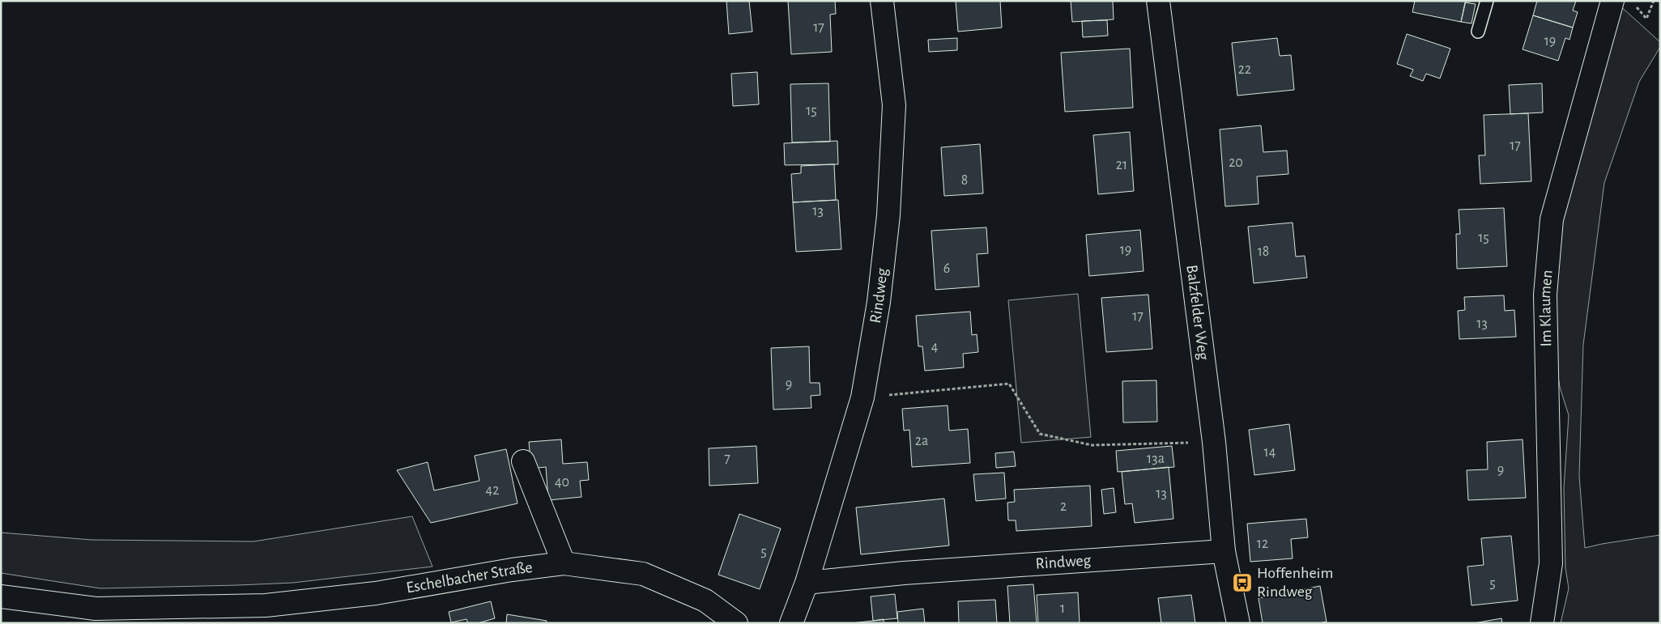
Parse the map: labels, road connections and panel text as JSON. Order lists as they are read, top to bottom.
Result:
{
  "streets": {
    "street": [
      "Rindweg",
      "Im Klaumen",
      "Balzfelder Weg",
      "Eschelbacher Straße"
    ]
  },
  "crossings": [
    ["Rindweg", "Balzfelder Weg"]
  ],
  "places": {
    "bus stop": ["Hoffenheim Rindweg"]
  },
  "house_numbers": [
    "17",
    "19",
    "22",
    "15",
    "17",
    "20",
    "21",
    "8",
    "13",
    "15",
    "19",
    "18",
    "6",
    "17",
    "13",
    "4",
    "9",
    "2a",
    "14",
    "7",
    "13a",
    "9",
    "40",
    "42",
    "13",
    "2",
    "12",
    "5",
    "5",
    "1"
  ]
}
